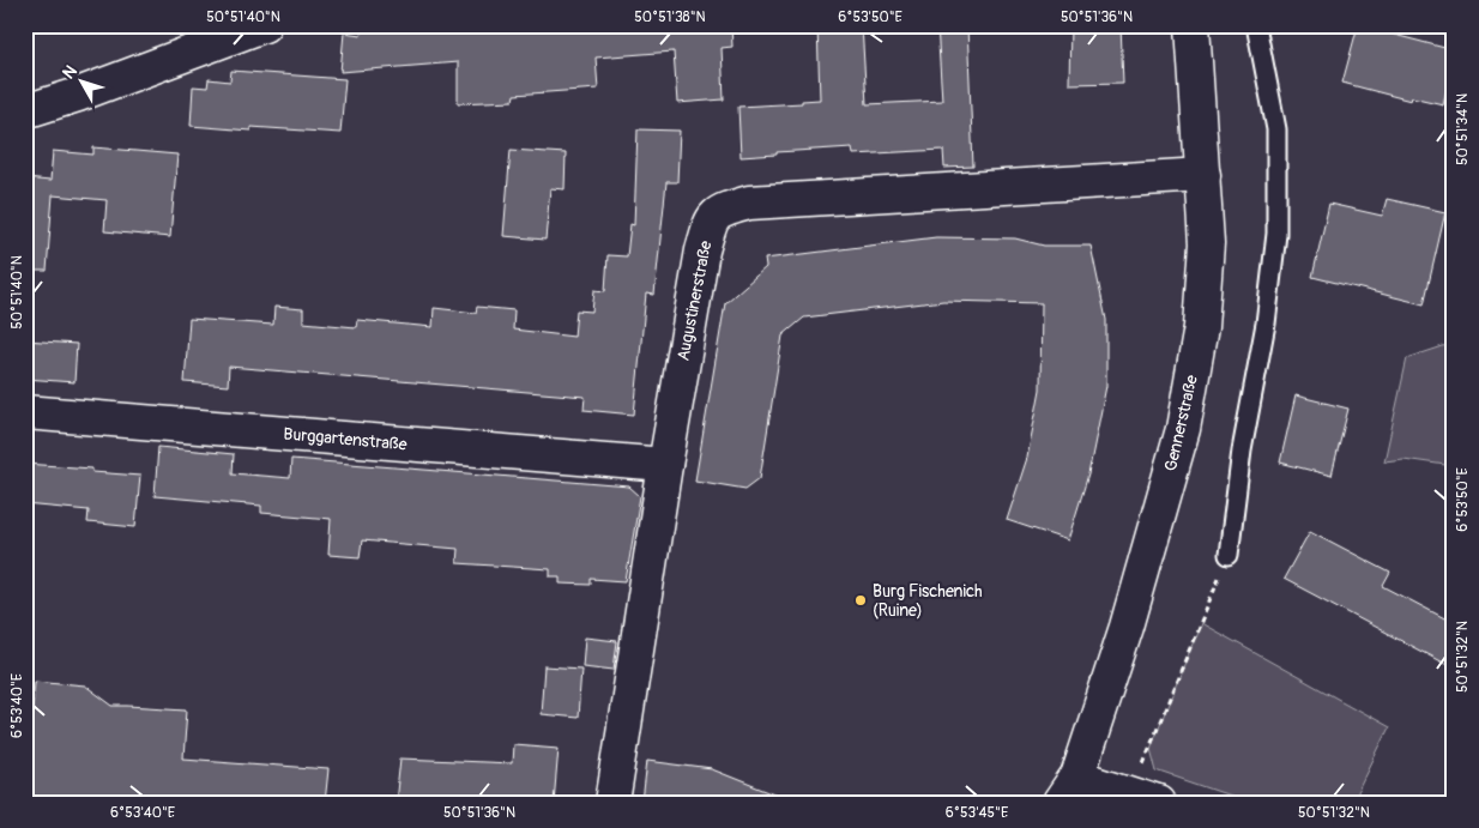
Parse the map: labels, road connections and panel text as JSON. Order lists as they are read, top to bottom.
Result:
{
  "streets": {
    "street": ["Augustinerstraße", "Gennerstraße", "Burggartenstraße"]
  },
  "crossings": [
    ["Augustinerstraße", "Gennerstraße"],
    ["Augustinerstraße", "Burggartenstraße"]
  ],
  "places": ["Burg Fischenich (Ruine)"],
  "north": "top left",
  "coordinates": [
    "50°51'40\"N",
    "50°51'38\"N",
    "6°53'50\"E",
    "50°51'36\"N",
    "50°51'34\"N",
    "50°51'32\"N",
    "6°53'40\"E",
    "6°53'45\"E"
  ]
}
